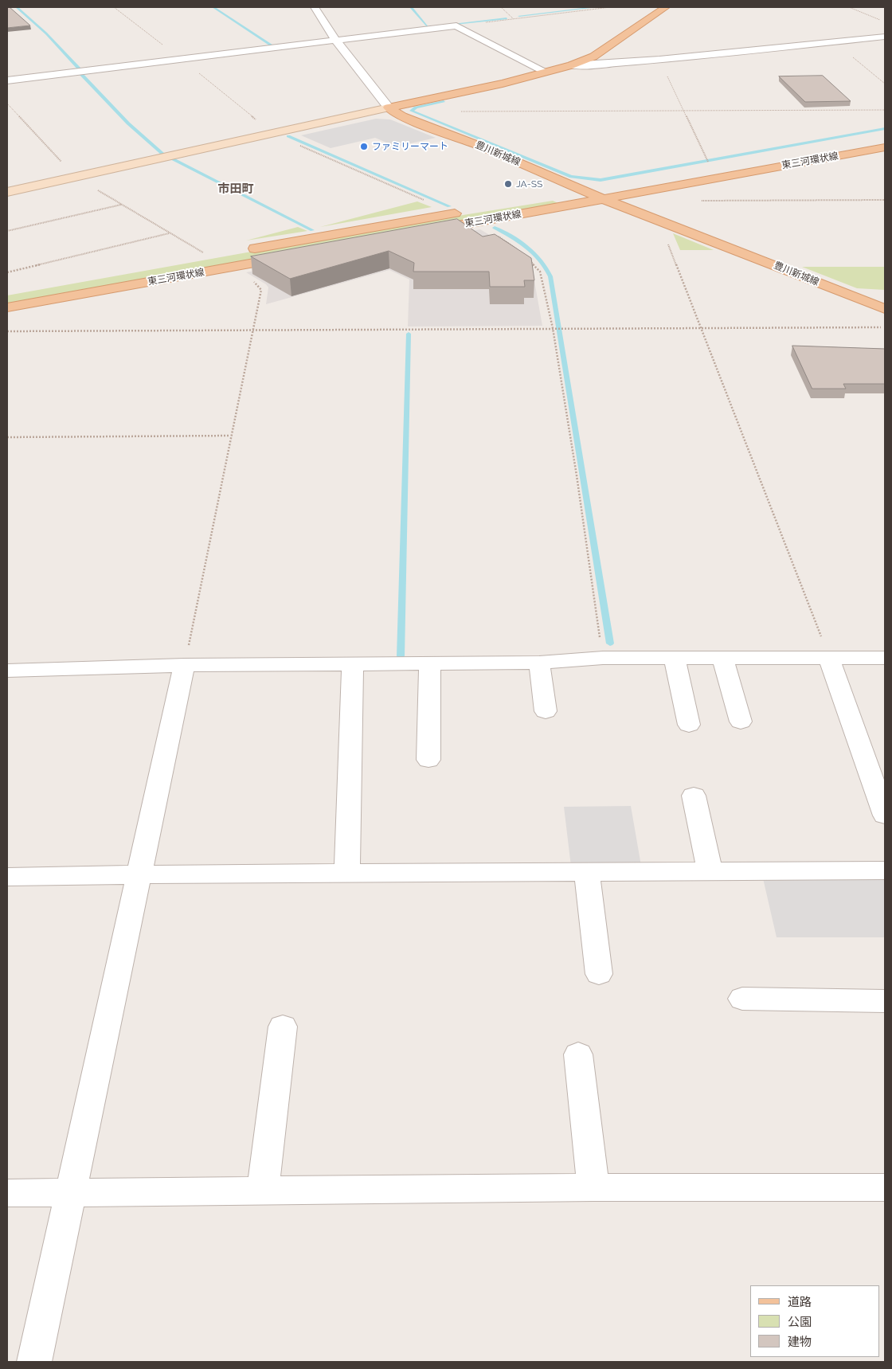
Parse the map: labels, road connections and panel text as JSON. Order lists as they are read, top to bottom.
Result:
{
  "streets": {
    "main road": ["豊川新城線", "東三河環状線"]
  },
  "crossings": [
    ["豊川新城線", "東三河環状線"]
  ],
  "districts": ["市田町"],
  "places": ["ファミリーマート", "JA-SS"],
  "legend": ["道路", "公園", "建物"]
}
